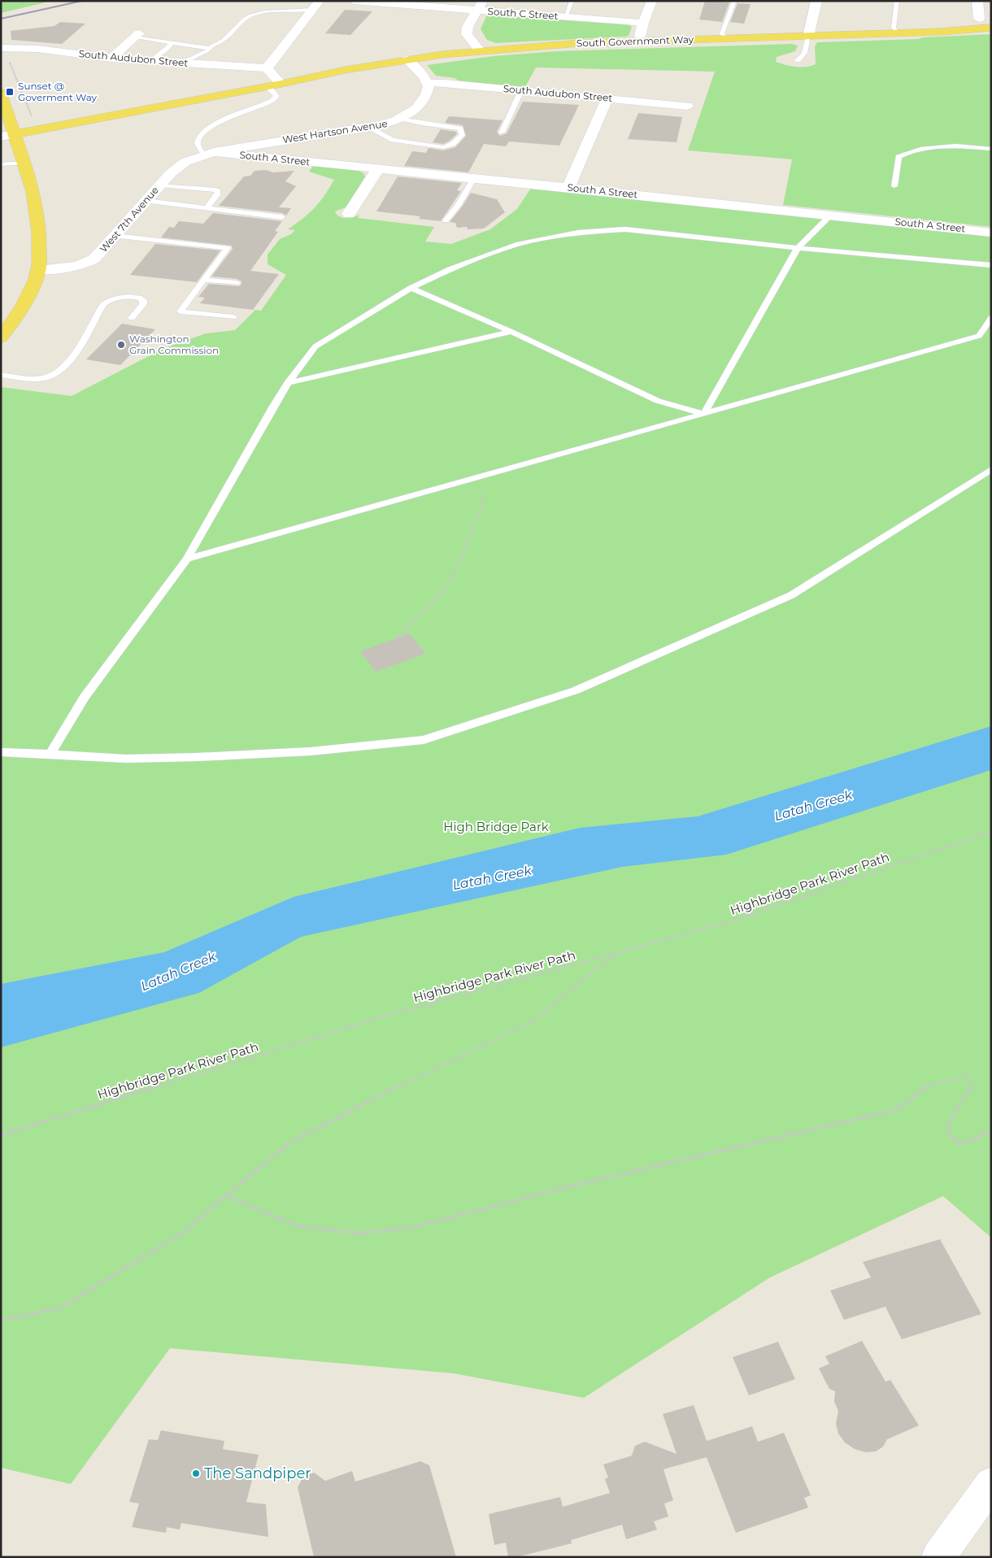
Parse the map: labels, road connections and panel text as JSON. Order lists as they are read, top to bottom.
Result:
{
  "streets": {
    "main road": ["South Government Way"],
    "street": [
      "South C Street",
      "South Audubon Street",
      "West Hartson Avenue",
      "South A Street",
      "West 7th Avenue"
    ],
    "path": ["Highbridge Park River Path"]
  },
  "crossings": [
    ["South Audubon Street", "West Hartson Avenue"],
    ["West Hartson Avenue", "South A Street"],
    ["West Hartson Avenue", "West 7th Avenue"],
    ["South A Street", "West 7th Avenue"]
  ],
  "water": ["Latah Creek"],
  "parks": ["High Bridge Park"],
  "places": {
    "transit": ["Sunset @ Goverment Way"],
    "other": ["Washington Grain Commission", "The Sandpiper"]
  }
}
